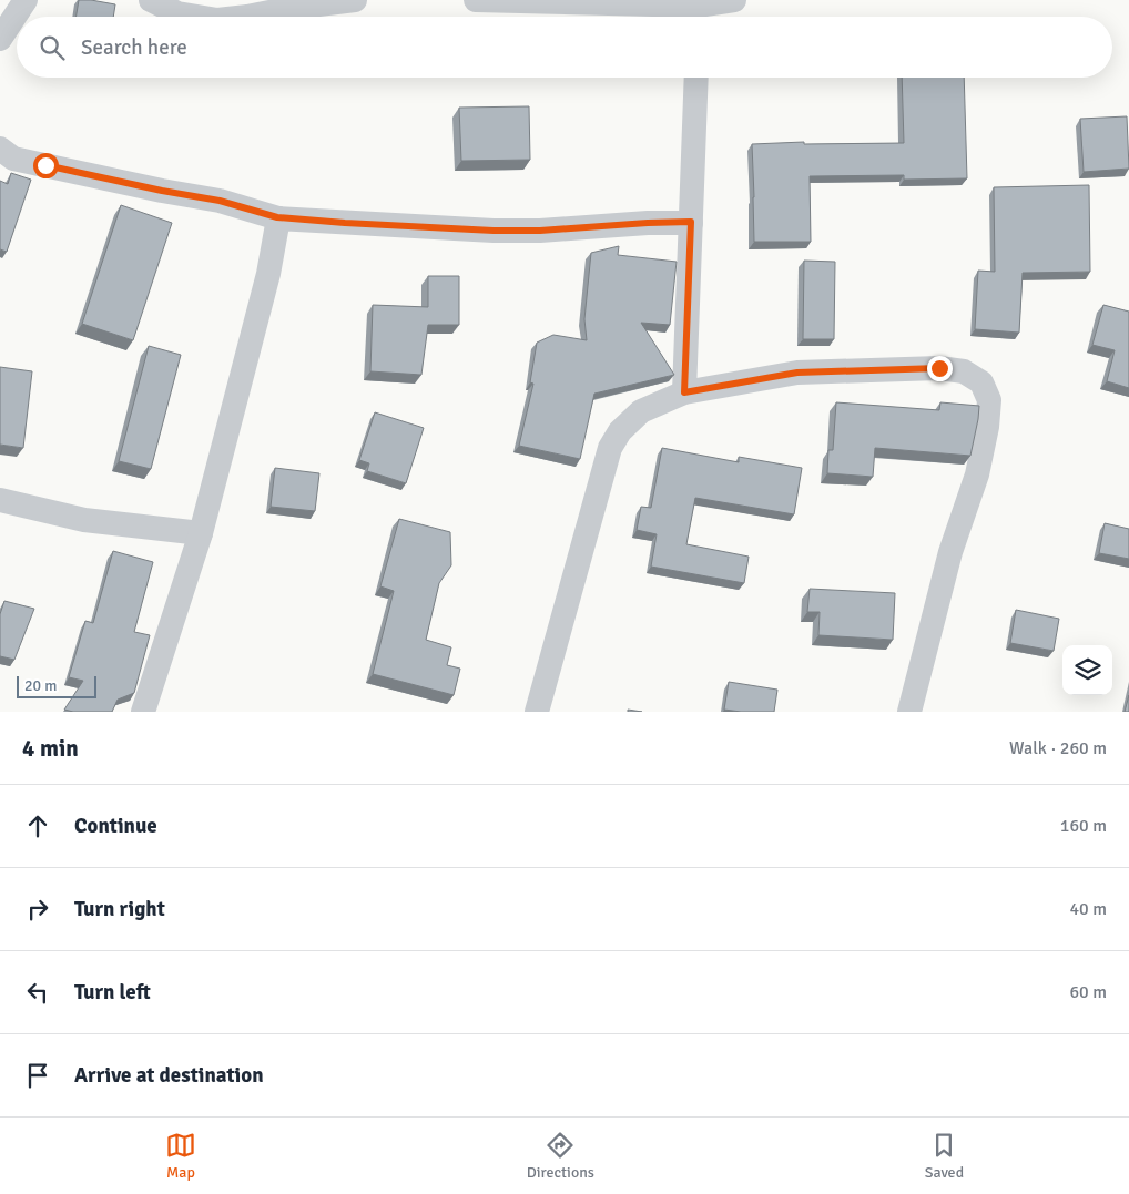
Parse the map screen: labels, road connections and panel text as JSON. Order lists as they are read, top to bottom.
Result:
{
  "scale_bar": "20 m",
  "page": {
    "search": "Search here",
    "scale": "20 m",
    "heading": ["4 min", "Walk · 260 m"],
    "list": [
      ["Continue", "160 m"],
      ["Turn right", "40 m"],
      ["Turn left", "60 m"],
      "Arrive at destination"
    ],
    "nav": ["Map", "Directions", "Saved"]
  }
}
